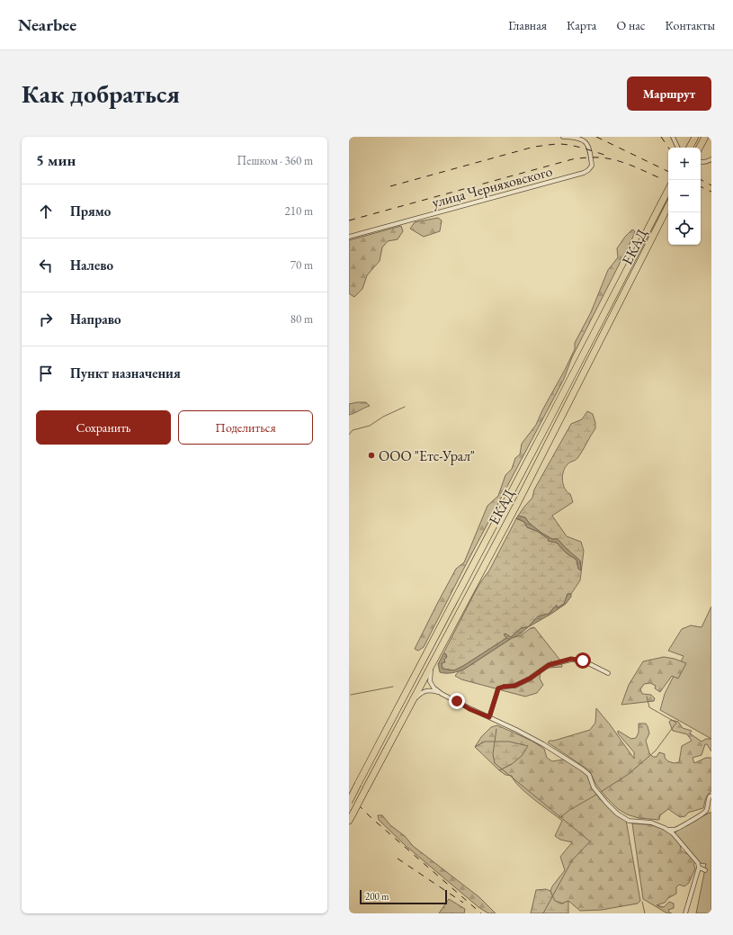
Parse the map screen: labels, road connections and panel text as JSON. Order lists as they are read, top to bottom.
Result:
{
  "streets": {
    "highway": ["ЕКАД"],
    "street": ["улица Черняховского"]
  },
  "places": ["ООО \"Етс-Урал\""],
  "scale_bar": "200 m",
  "page": {
    "header": "Nearbee",
    "nav": [
      "Главная",
      "Карта",
      "О нас",
      "Контакты"
    ],
    "buttons": [
      "Маршрут",
      ["Сохранить", "Поделиться"]
    ],
    "title": "Как добраться",
    "heading": ["5 мин", "Пешком · 360 m"],
    "map_buttons": ["+", "−"],
    "list": [
      ["Прямо", "210 m"],
      ["Налево", "70 m"],
      ["Направо", "80 m"],
      "Пункт назначения"
    ],
    "scale": "200 m"
  }
}
